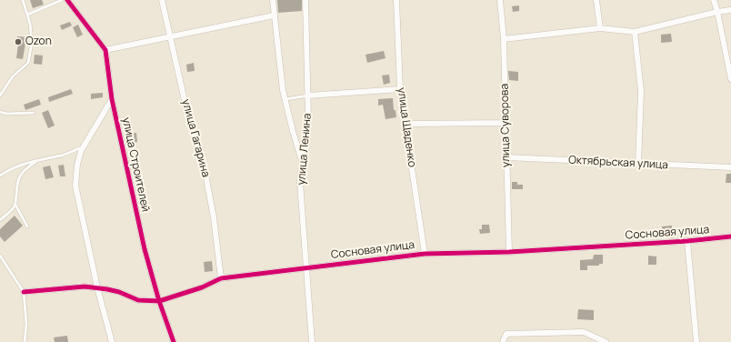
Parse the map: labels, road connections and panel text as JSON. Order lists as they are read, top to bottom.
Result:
{
  "streets": {
    "street": [
      "улица Суворова",
      "улица Щаденко",
      "улица Гагарина",
      "улица Ленина",
      "Октябрьская улица",
      "улица Строителей",
      "Сосновая улица"
    ]
  },
  "crossings": [
    ["улица Суворова", "Октябрьская улица"],
    ["улица Суворова", "Сосновая улица"],
    ["улица Щаденко", "Сосновая улица"],
    ["улица Гагарина", "Сосновая улица"],
    ["улица Ленина", "Сосновая улица"],
    ["улица Строителей", "Сосновая улица"]
  ],
  "places": ["Ozon"]
}
